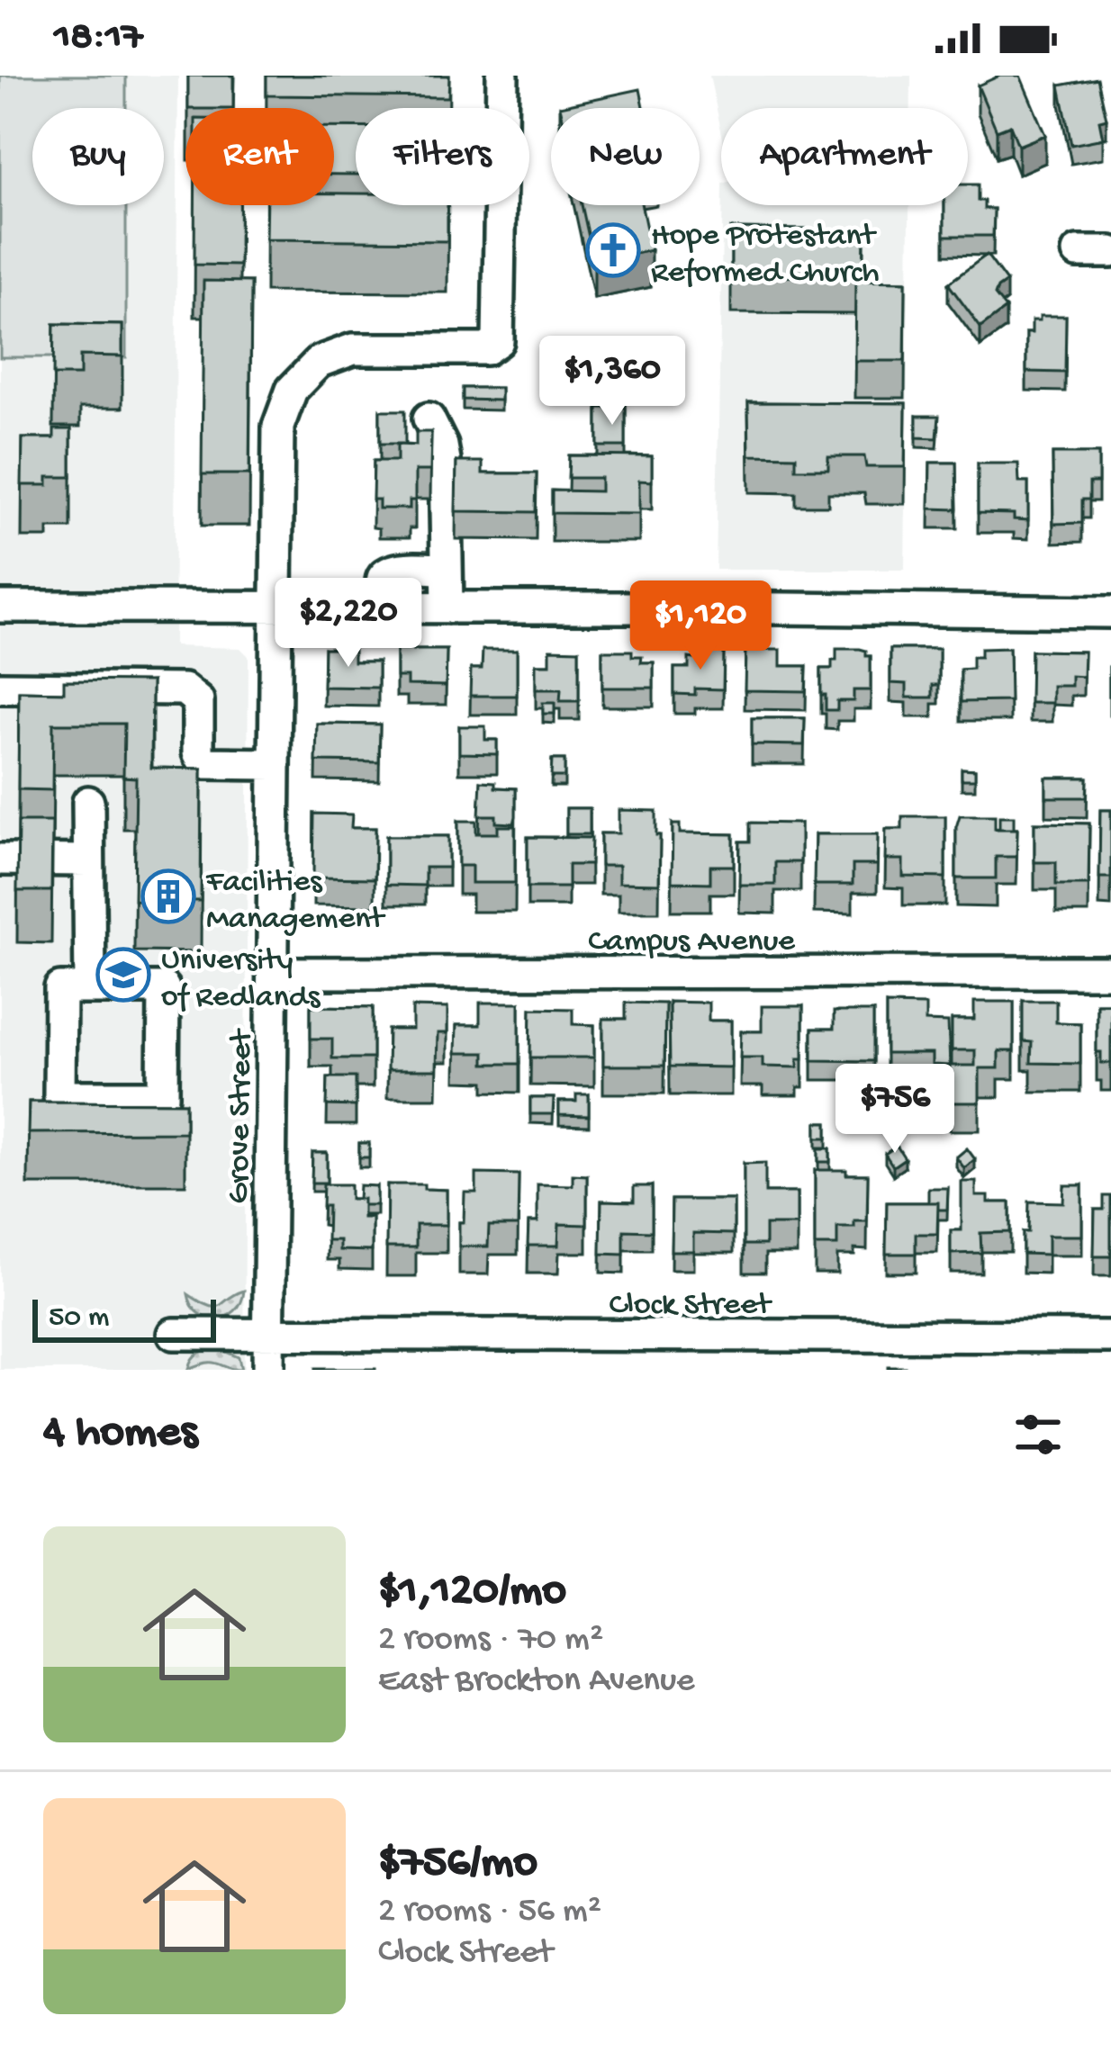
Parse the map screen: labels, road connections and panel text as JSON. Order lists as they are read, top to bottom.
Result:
{
  "streets": {
    "street": ["Campus Avenue", "Grove Street", "Clock Street"]
  },
  "crossings": [
    ["Campus Avenue", "Grove Street"],
    ["Grove Street", "Clock Street"]
  ],
  "places": {
    "church": ["Hope Protestant Reformed Church"],
    "building": ["Facilities Management"],
    "school or university": ["University of Redlands"]
  },
  "scale_bar": "50 m",
  "page": {
    "status": "18:17",
    "chip": [
      "Buy",
      "Rent",
      "Filters",
      "New",
      "Apartment"
    ],
    "price": [
      "$1,360",
      "$2,220",
      "$1,120",
      "$756"
    ],
    "scale": "50 m",
    "heading": "4 homes",
    "list": [
      {
        "name": "$1,120/mo",
        "note": "2 rooms · 70 m² · East Brockton Avenue"
      },
      {
        "name": "$756/mo",
        "note": "2 rooms · 56 m² · Clock Street"
      }
    ]
  }
}
